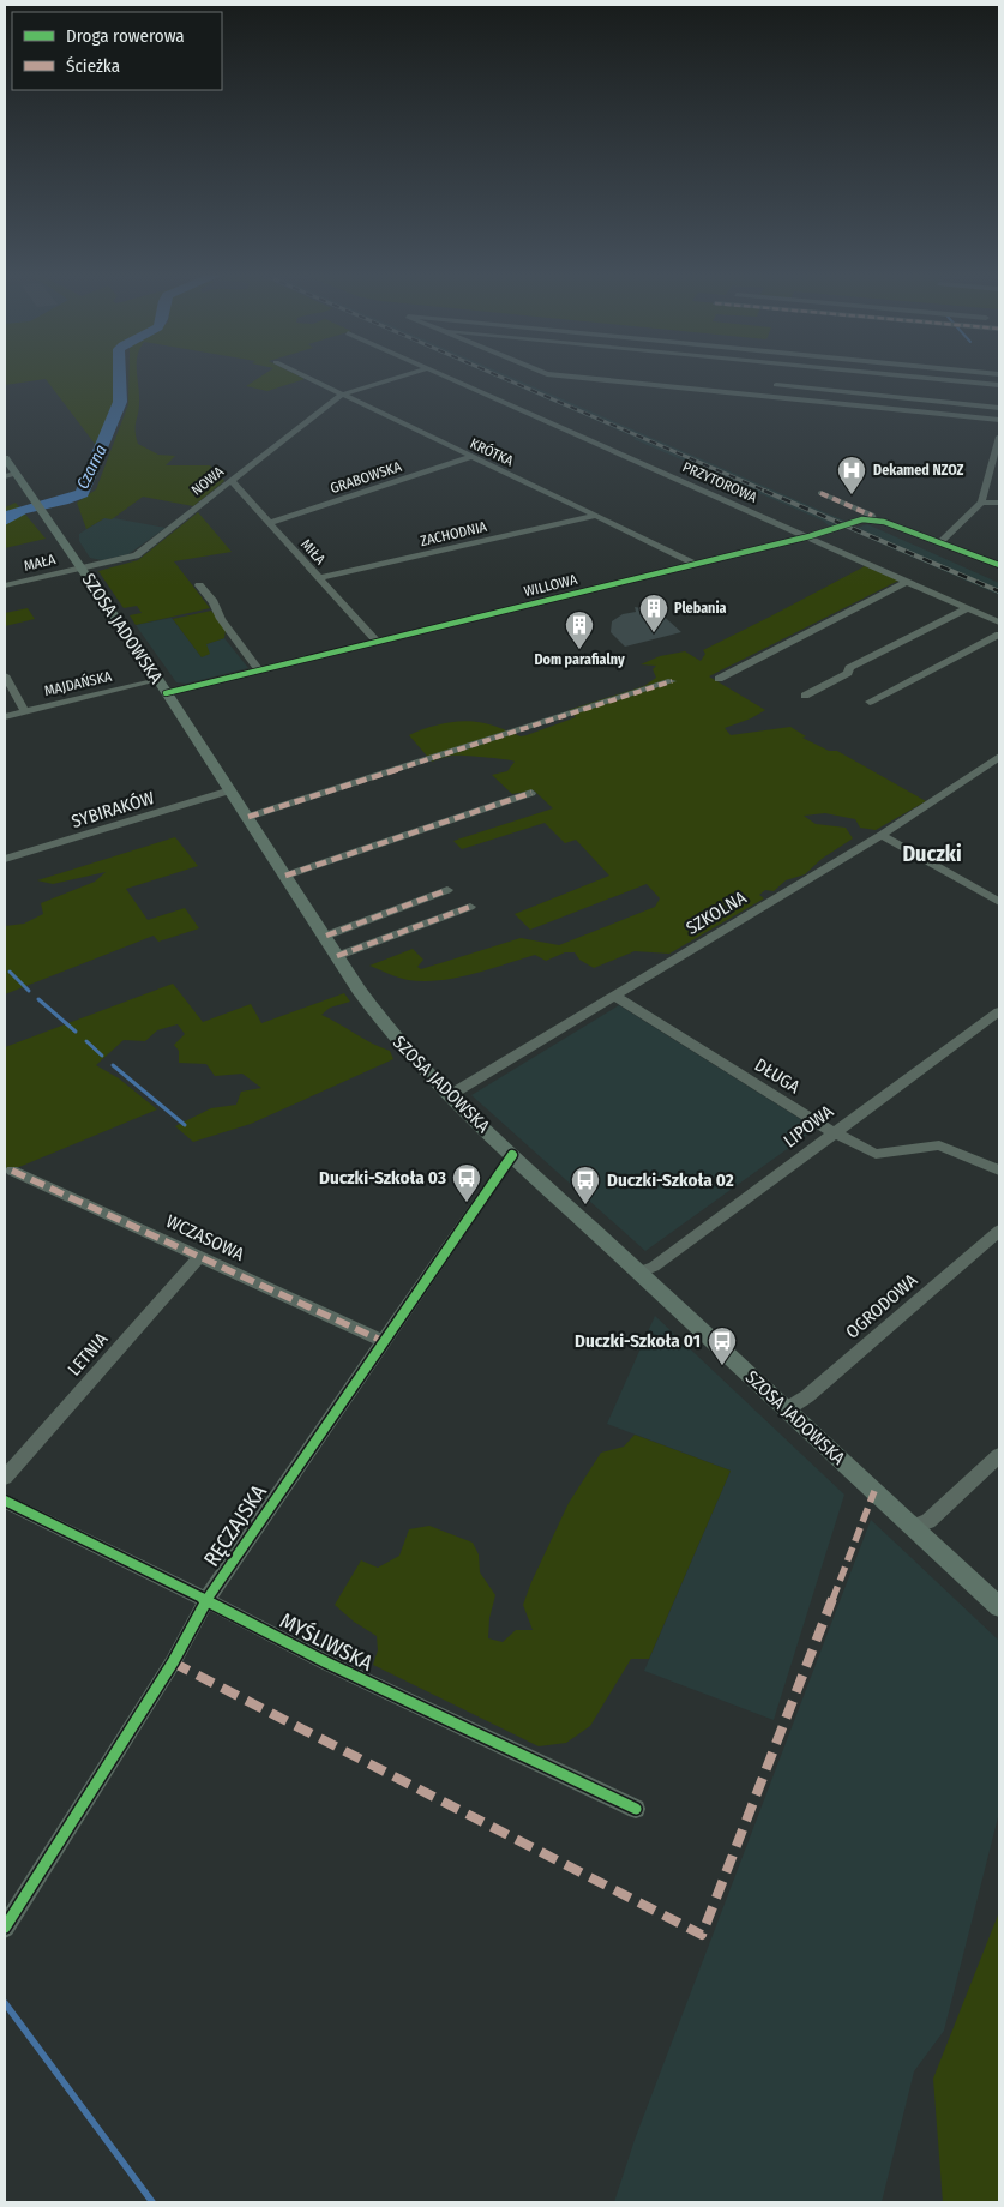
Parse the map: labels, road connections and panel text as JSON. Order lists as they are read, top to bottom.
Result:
{
  "streets": {
    "main road": ["SZOSA JADOWSKA"],
    "street": [
      "KRÓTKA",
      "GRABOWSKA",
      "NOWA",
      "PRZYTOROWA",
      "ZACHODNIA",
      "MIŁA",
      "MAŁA",
      "WILLOWA",
      "MAJDAŃSKA",
      "SYBIRAKÓW",
      "SZKOLNA",
      "DŁUGA",
      "LIPOWA",
      "WCZASOWA",
      "OGRODOWA",
      "LETNIA",
      "RĘCZAJSKA",
      "MYŚLIWSKA"
    ]
  },
  "crossings": [
    ["KRÓTKA", "GRABOWSKA"],
    ["KRÓTKA", "NOWA"],
    ["KRÓTKA", "ZACHODNIA"],
    ["KRÓTKA", "WILLOWA"],
    ["GRABOWSKA", "MIŁA"],
    ["NOWA", "MIŁA"],
    ["NOWA", "MAŁA"],
    ["NOWA", "SZOSA JADOWSKA"],
    ["PRZYTOROWA", "WILLOWA"],
    ["ZACHODNIA", "MIŁA"],
    ["MIŁA", "WILLOWA"],
    ["MAŁA", "SZOSA JADOWSKA"],
    ["WILLOWA", "SZOSA JADOWSKA"],
    ["SZOSA JADOWSKA", "MAJDAŃSKA"],
    ["SZOSA JADOWSKA", "SYBIRAKÓW"],
    ["SZOSA JADOWSKA", "SZKOLNA"],
    ["SZOSA JADOWSKA", "LIPOWA"],
    ["SZOSA JADOWSKA", "OGRODOWA"],
    ["SZOSA JADOWSKA", "RĘCZAJSKA"],
    ["SZKOLNA", "DŁUGA"],
    ["DŁUGA", "LIPOWA"],
    ["WCZASOWA", "LETNIA"],
    ["WCZASOWA", "RĘCZAJSKA"],
    ["RĘCZAJSKA", "MYŚLIWSKA"]
  ],
  "districts": ["Duczki"],
  "water": ["Czarna"],
  "places": {
    "hospital": ["Dekamed NZOZ"],
    "building": ["Plebania", "Dom parafialny"],
    "bus stop": ["Duczki-Szkoła 03", "Duczki-Szkoła 02", "Duczki-Szkoła 01"]
  },
  "legend": ["Droga rowerowa", "Ścieżka"]
}
